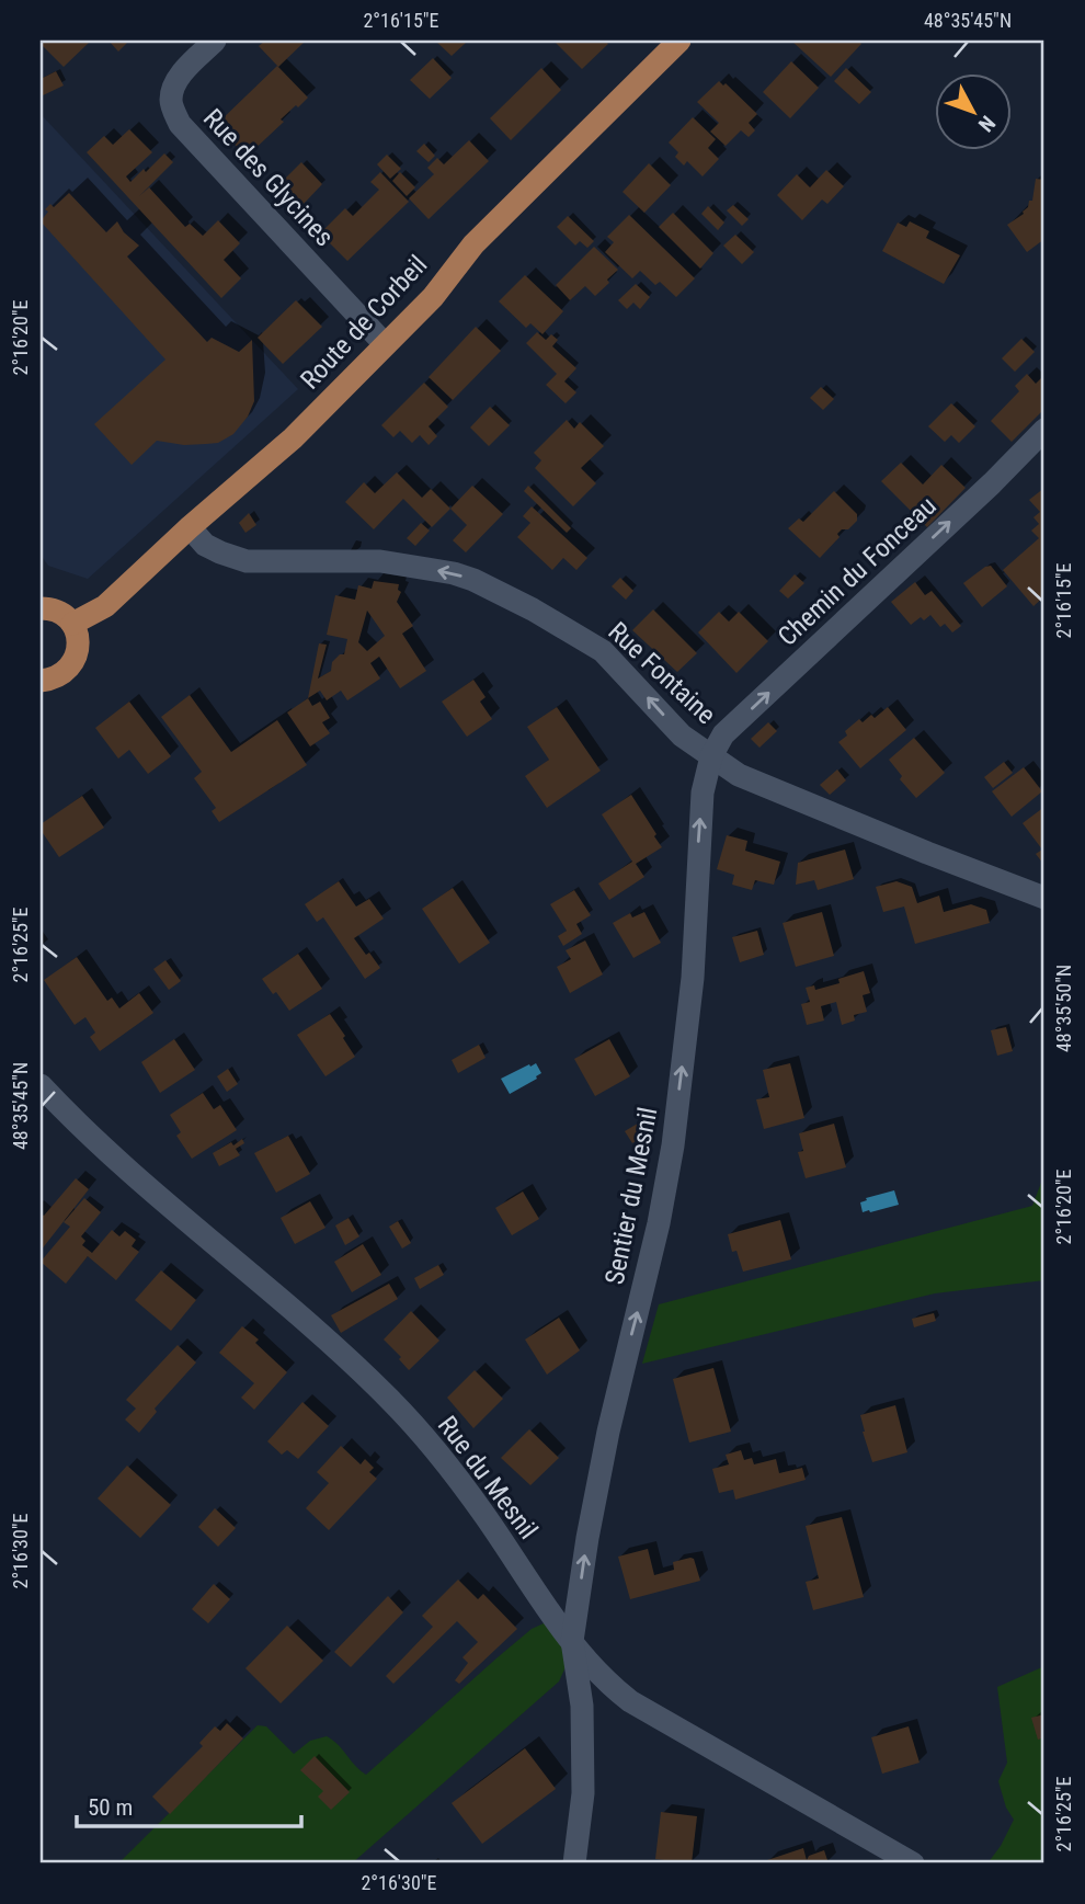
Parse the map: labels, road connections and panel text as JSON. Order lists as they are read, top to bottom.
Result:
{
  "streets": {
    "main road": ["Route de Corbeil"],
    "street": [
      "Rue des Glycines",
      "Chemin du Fonceau",
      "Rue Fontaine",
      "Sentier du Mesnil",
      "Rue du Mesnil"
    ]
  },
  "crossings": [
    ["Rue des Glycines", "Route de Corbeil"],
    ["Route de Corbeil", "Rue Fontaine"],
    ["Chemin du Fonceau", "Rue Fontaine"],
    ["Chemin du Fonceau", "Sentier du Mesnil"],
    ["Rue Fontaine", "Sentier du Mesnil"],
    ["Sentier du Mesnil", "Rue du Mesnil"]
  ],
  "one_way": ["Chemin du Fonceau", "Rue Fontaine", "Sentier du Mesnil"],
  "scale_bar": "50 m",
  "north": "bottom right",
  "coordinates": [
    "2°16'15\"E",
    "48°35'45\"N",
    "2°16'20\"E",
    "2°16'25\"E",
    "48°35'50\"N",
    "2°16'30\"E"
  ]
}
